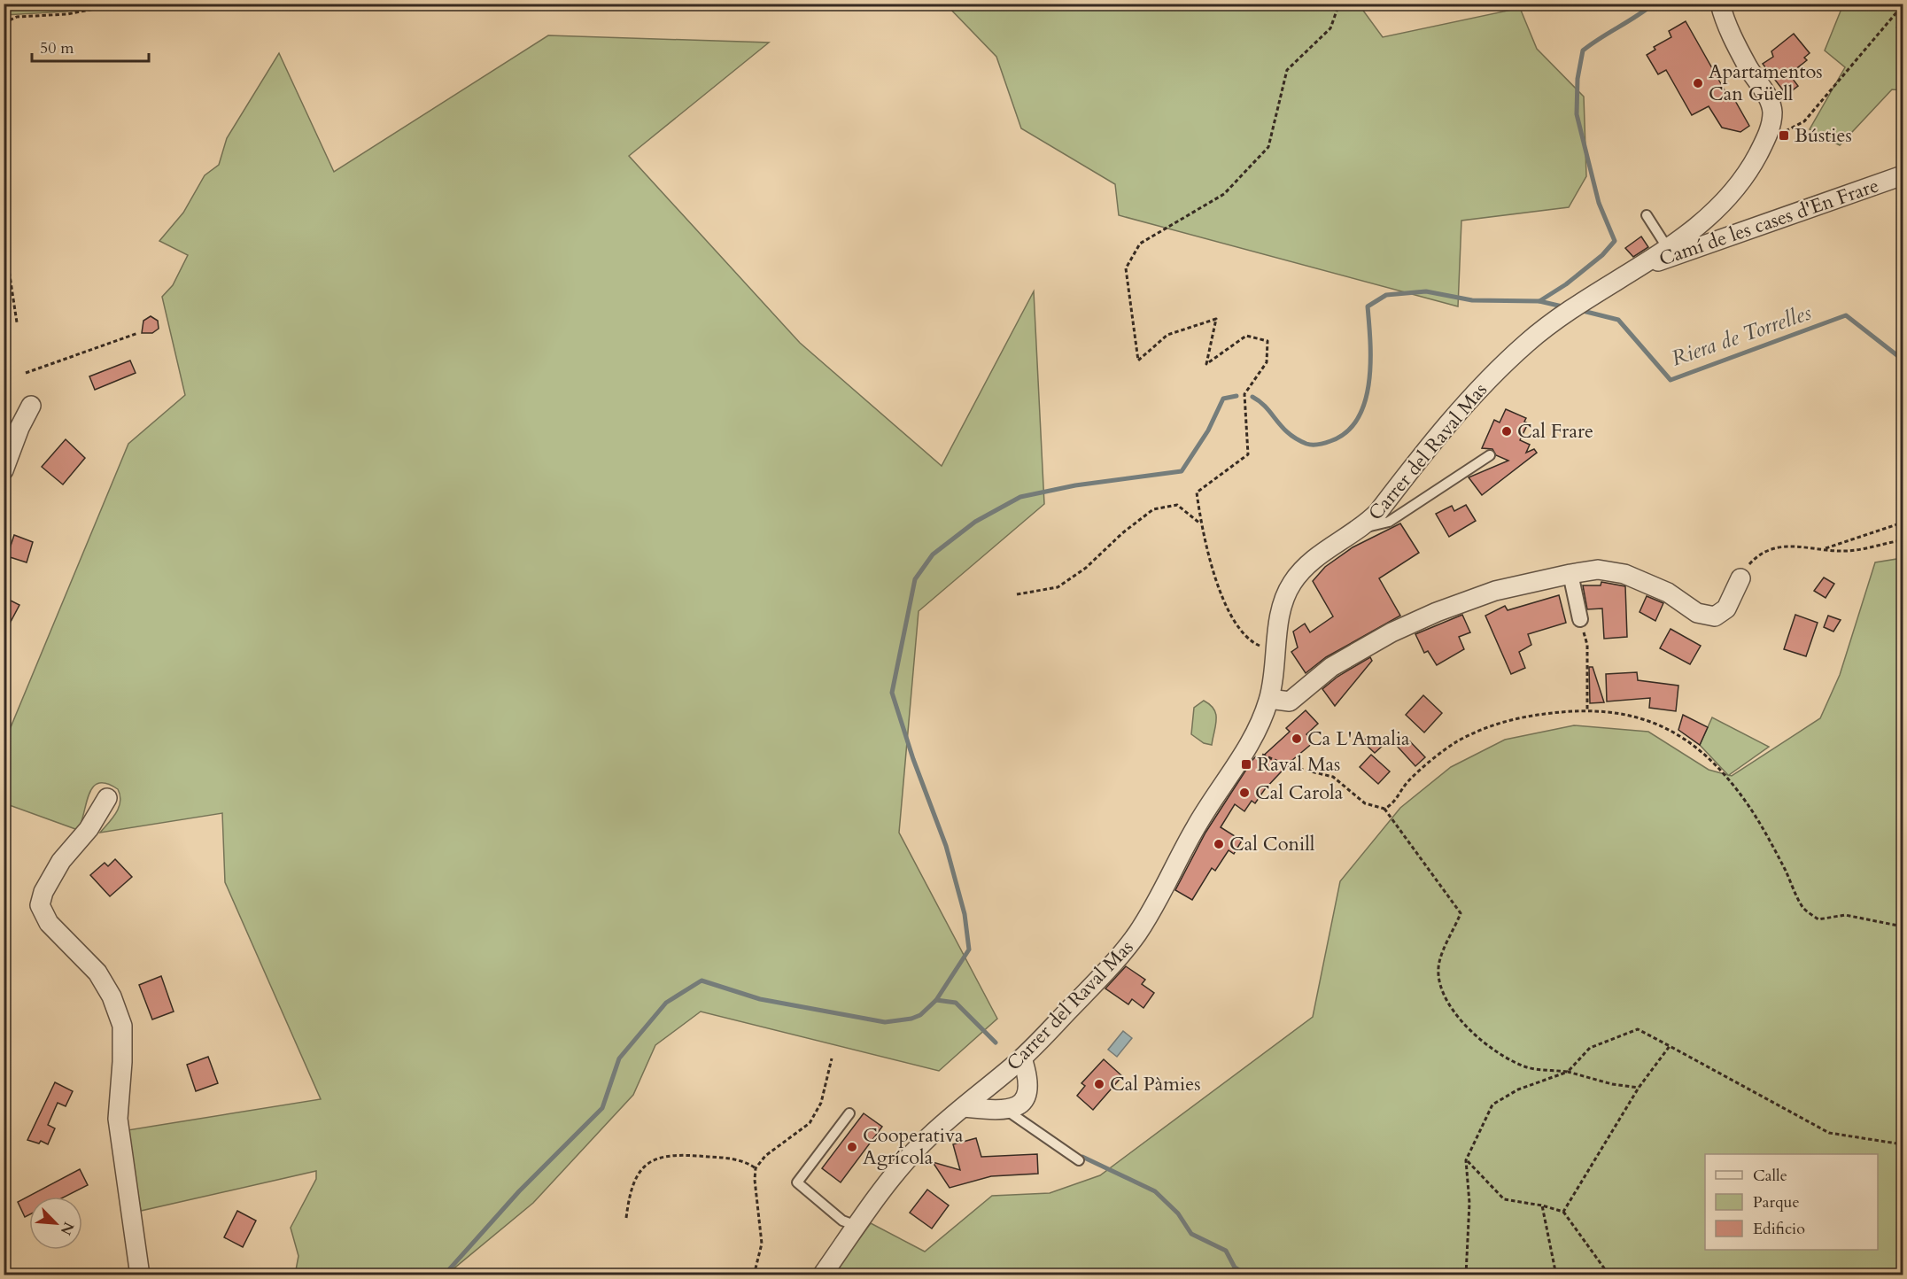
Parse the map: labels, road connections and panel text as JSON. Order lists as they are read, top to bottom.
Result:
{
  "streets": {
    "street": ["Camí de les cases d'En Frare", "Carrer del Raval Mas"]
  },
  "crossings": [
    ["Camí de les cases d'En Frare", "Carrer del Raval Mas"]
  ],
  "water": ["Riera de Torrelles"],
  "places": {
    "other": [
      "Apartamentos Can Güell",
      "Cal Frare",
      "Ca L'Amalia",
      "Cal Carola",
      "Cal Conill",
      "Cal Pàmies",
      "Cooperativa Agrícola"
    ],
    "transit": ["Bústies", "Raval Mas"]
  },
  "legend": ["Calle", "Parque", "Edificio"],
  "scale_bar": "50 m",
  "north": "bottom right"
}
